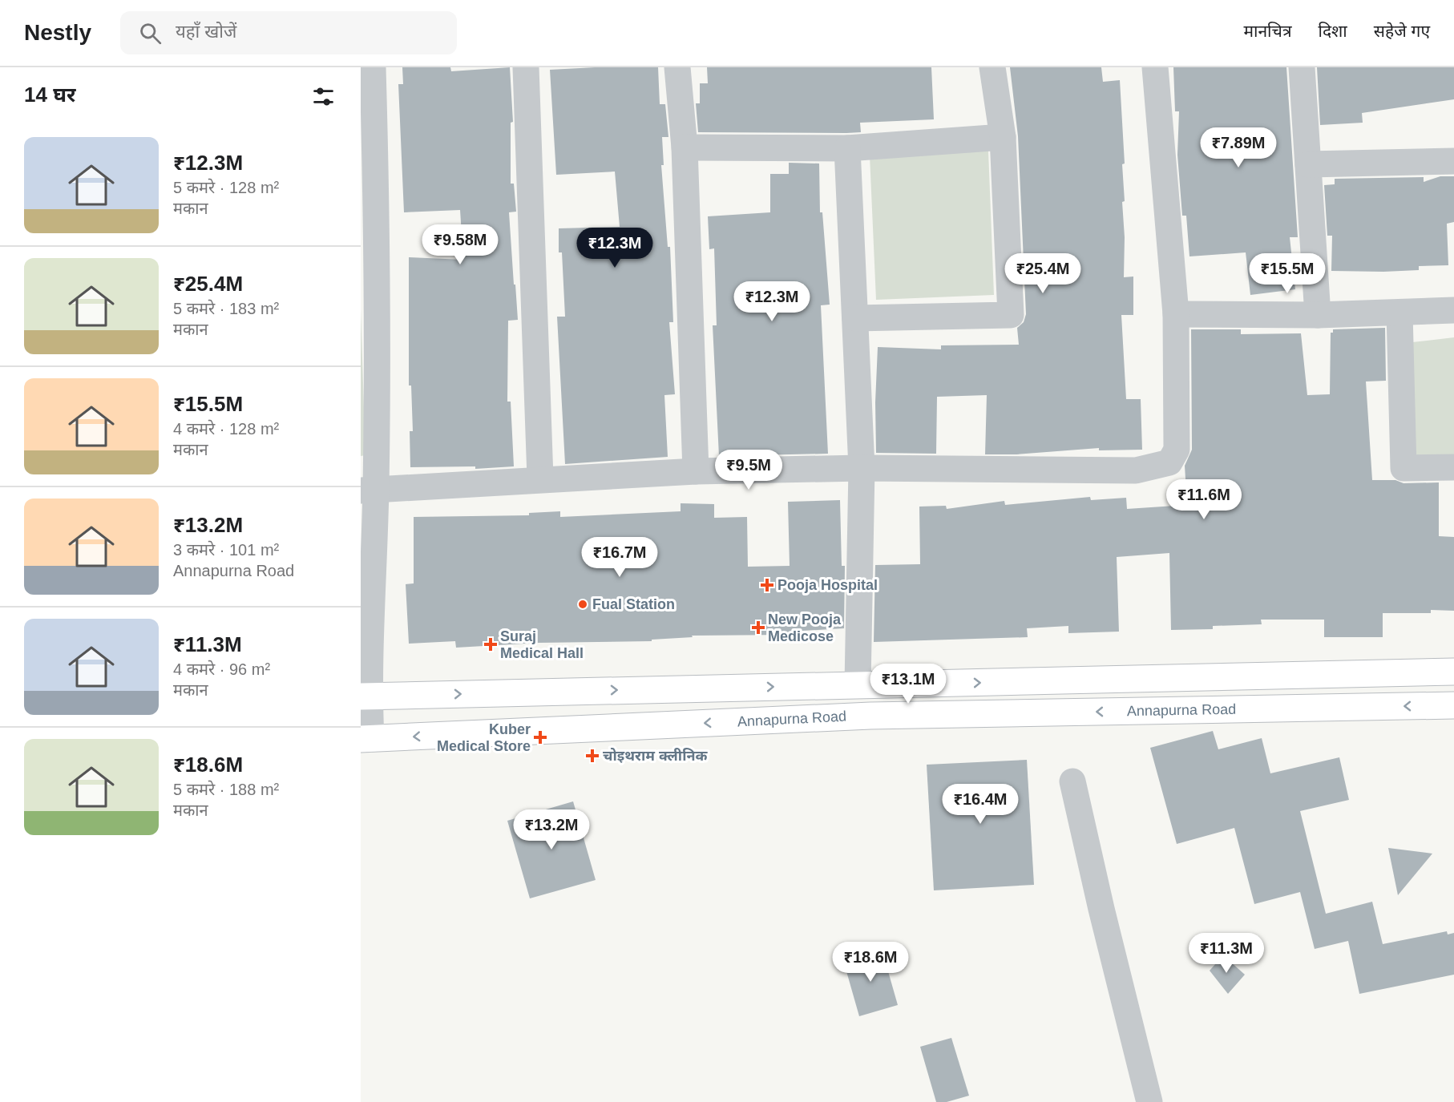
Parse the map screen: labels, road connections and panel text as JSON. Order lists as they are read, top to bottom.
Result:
{
  "streets": {
    "main road": ["Annapurna Road"]
  },
  "places": {
    "health": [
      "Pooja Hospital",
      "New Pooja Medicose",
      "Suraj Medical Hall",
      "Kuber Medical Store",
      "चोइथराम क्लीनिक"
    ],
    "other": ["Fual Station"]
  },
  "page": {
    "header": "Nestly",
    "search": "यहाँ खोजें",
    "nav": ["मानचित्र", "दिशा", "सहेजे गए"],
    "heading": "14 घर",
    "list": [
      {
        "name": "₹12.3M",
        "note": "5 कमरे · 128 m² · मकान"
      },
      {
        "name": "₹25.4M",
        "note": "5 कमरे · 183 m² · मकान"
      },
      {
        "name": "₹15.5M",
        "note": "4 कमरे · 128 m² · मकान"
      },
      {
        "name": "₹13.2M",
        "note": "3 कमरे · 101 m² · Annapurna Road"
      },
      {
        "name": "₹11.3M",
        "note": "4 कमरे · 96 m² · मकान"
      },
      {
        "name": "₹18.6M",
        "note": "5 कमरे · 188 m² · मकान"
      }
    ],
    "price": [
      "₹7.89M",
      "₹9.58M",
      "₹12.3M",
      "₹25.4M",
      "₹15.5M",
      "₹12.3M",
      "₹9.5M",
      "₹11.6M",
      "₹16.7M",
      "₹13.1M",
      "₹16.4M",
      "₹13.2M",
      "₹11.3M",
      "₹18.6M"
    ]
  }
}
